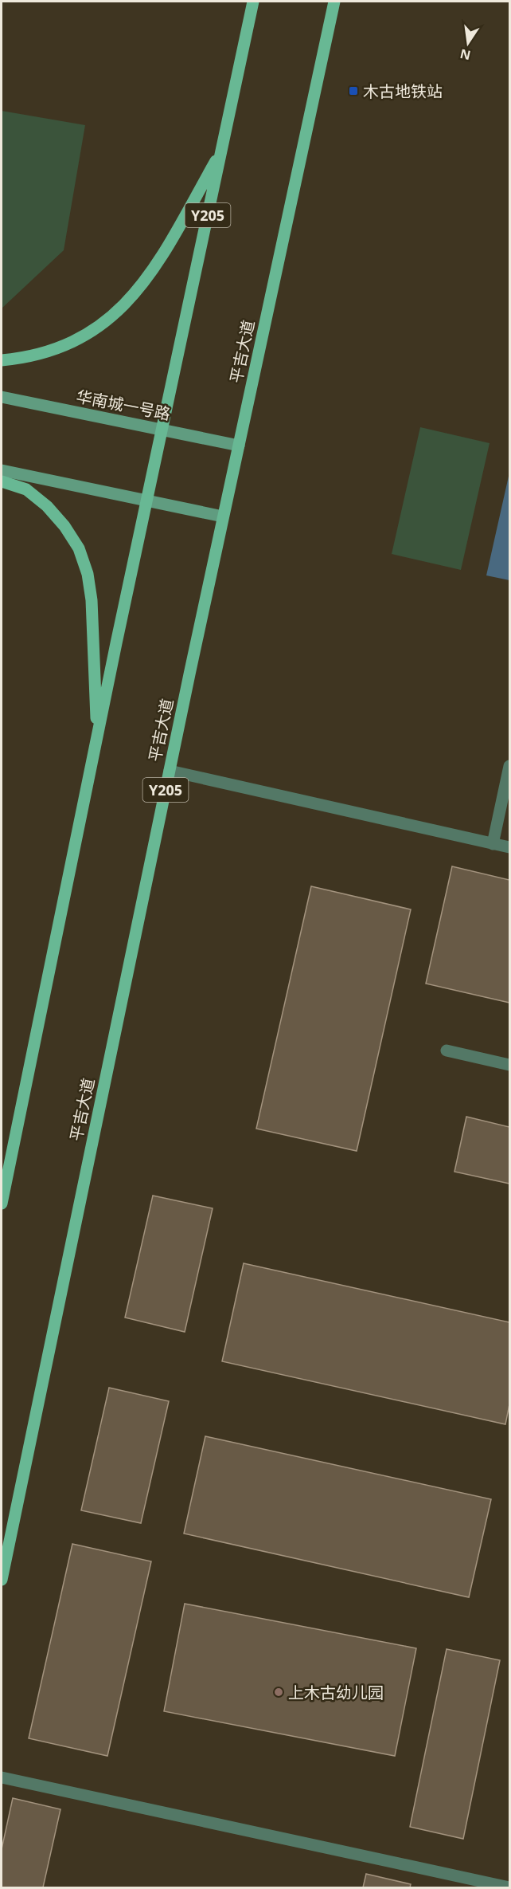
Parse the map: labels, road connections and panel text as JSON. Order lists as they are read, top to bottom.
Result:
{
  "streets": {
    "main road": ["Y205", "平吉大道"],
    "street": ["华南城一号路"]
  },
  "crossings": [
    ["Y205", "华南城一号路"],
    ["平吉大道", "华南城一号路"]
  ],
  "places": {
    "transit": ["木古地铁站"],
    "other": ["上木古幼儿园"]
  },
  "north": "bottom"
}
